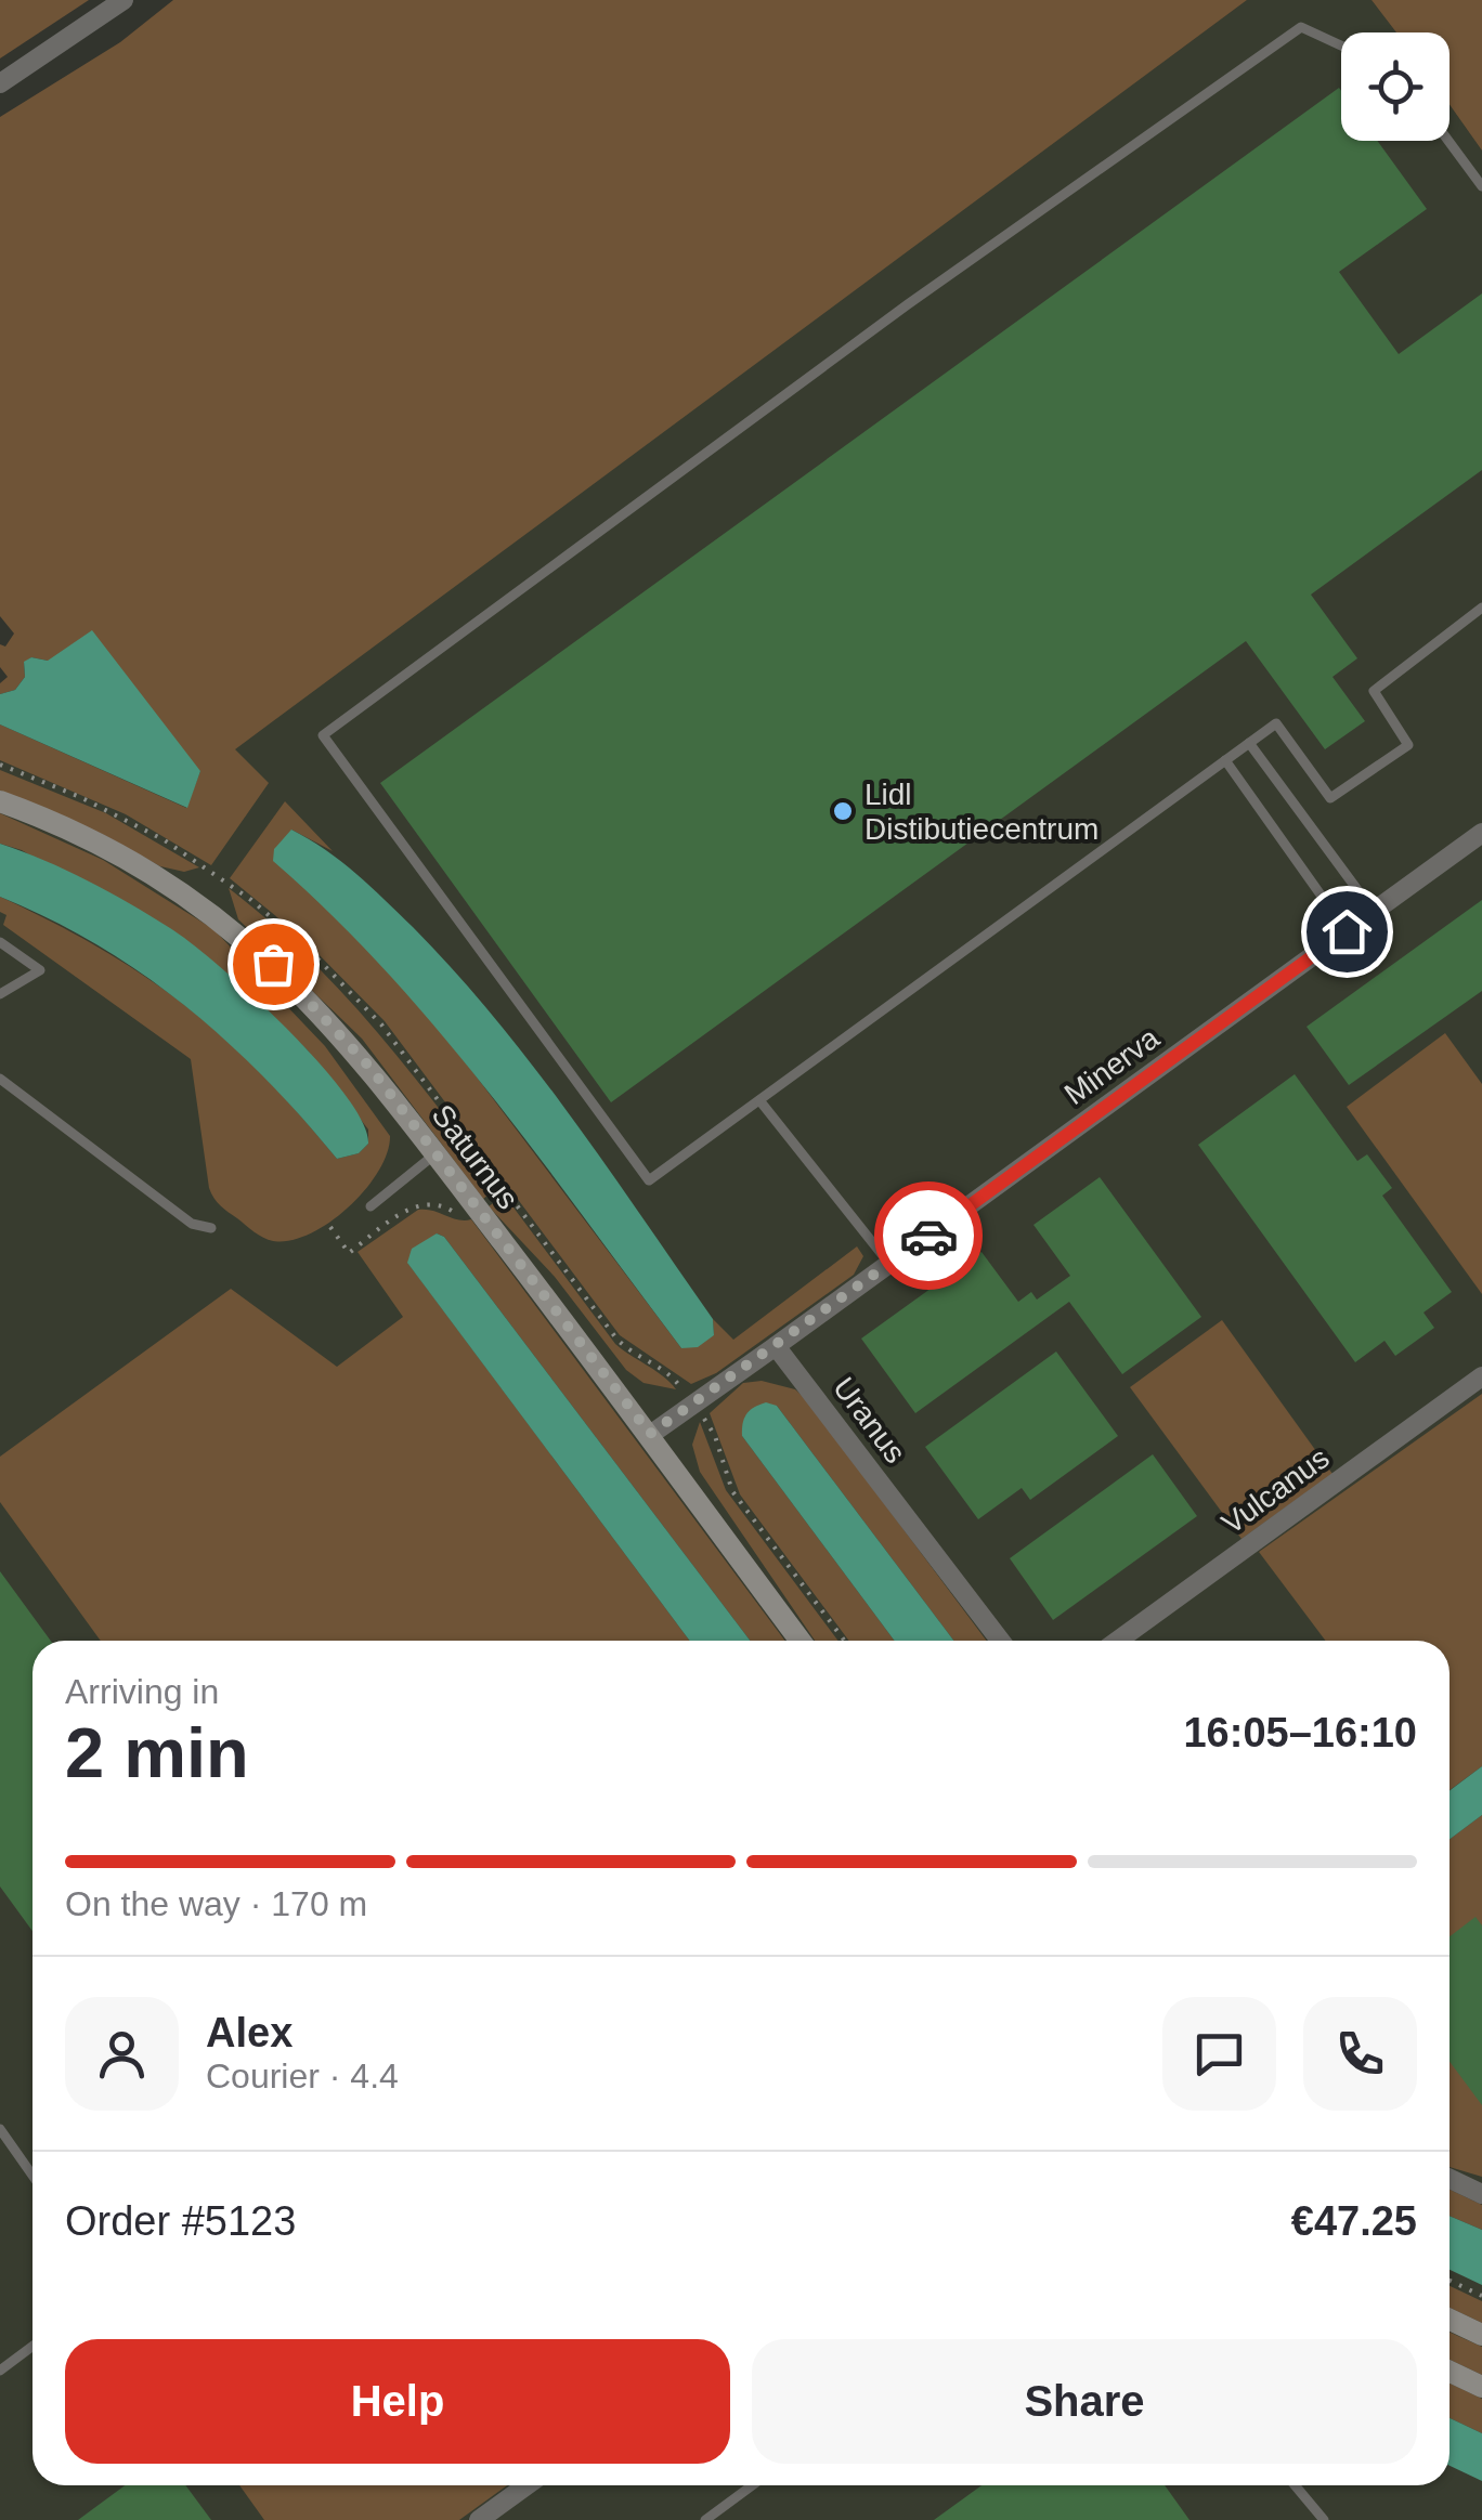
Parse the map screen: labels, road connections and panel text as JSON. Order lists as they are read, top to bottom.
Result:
{
  "streets": {
    "main road": ["Saturnus"],
    "street": ["Minerva", "Uranus", "Vulcanus"]
  },
  "crossings": [
    ["Minerva", "Uranus"]
  ],
  "places": ["Lidl Distibutiecentrum"],
  "page": {
    "heading": ["2 min", "Arriving in", "16:05–16:10"],
    "panel": [
      "Alex",
      "Courier · 4.4",
      "Order #5123",
      "€47.25"
    ],
    "bar": "On the way · 170 m",
    "buttons": ["Help", "Share"]
  }
}
